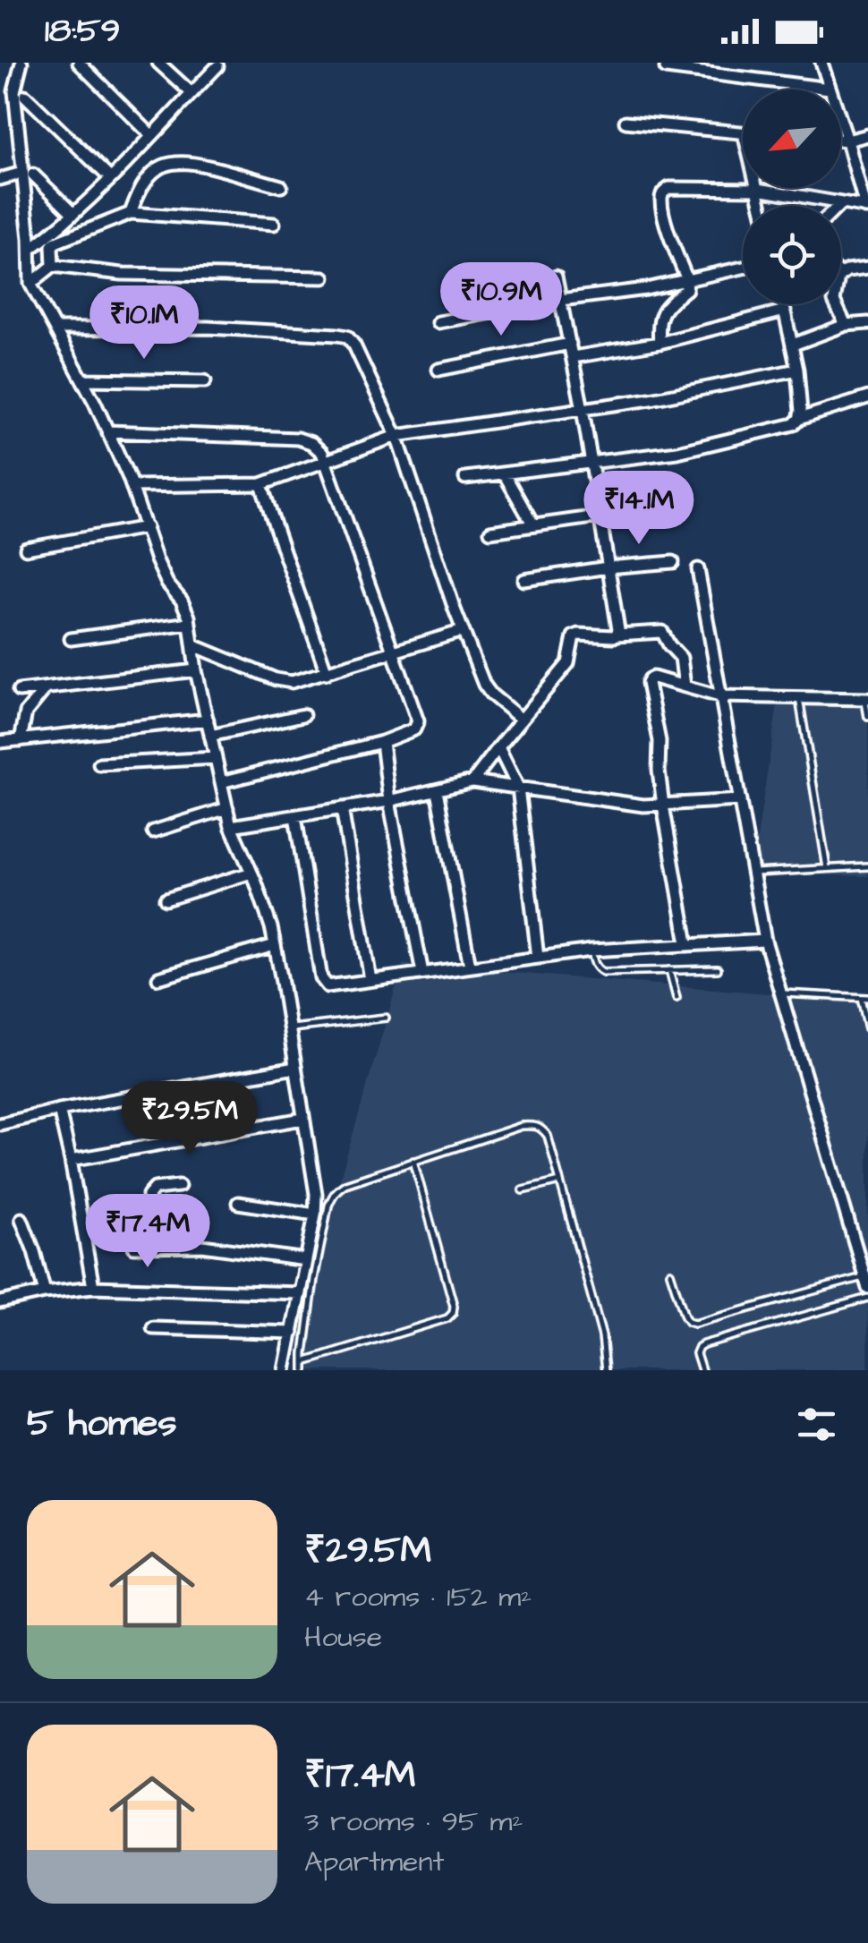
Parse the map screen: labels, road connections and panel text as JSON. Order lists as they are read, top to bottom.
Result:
{
  "north": "bottom left",
  "page": {
    "status": "18:59",
    "price": [
      "₹10.9M",
      "₹10.1M",
      "₹14.1M",
      "₹29.5M",
      "₹17.4M"
    ],
    "heading": "5 homes",
    "list": [
      {
        "name": "₹29.5M",
        "note": "4 rooms · 152 m² · House"
      },
      {
        "name": "₹17.4M",
        "note": "3 rooms · 95 m² · Apartment"
      }
    ]
  }
}
